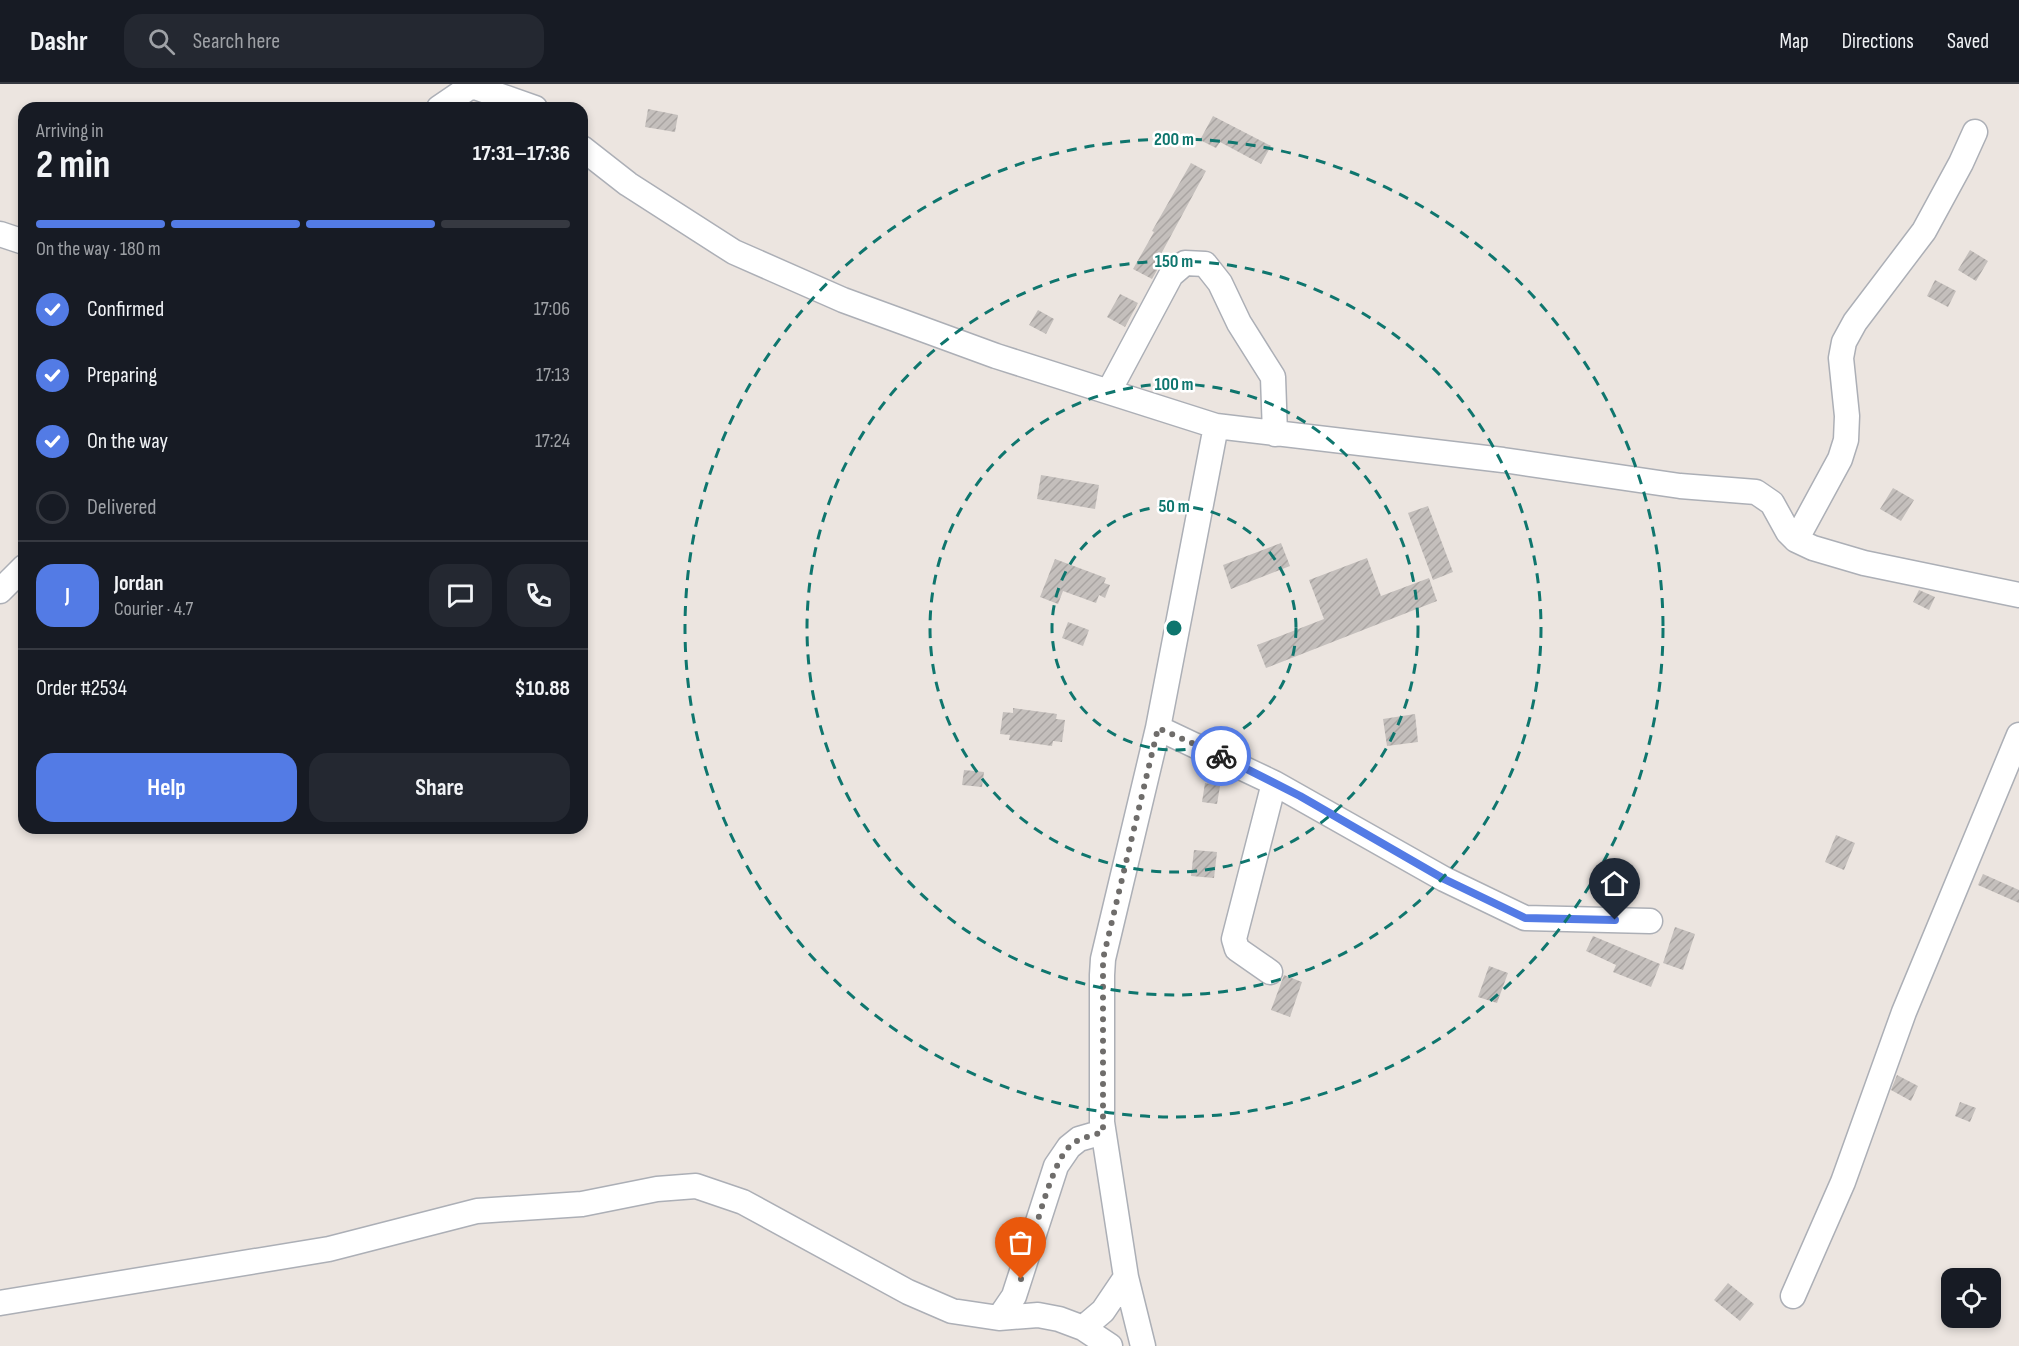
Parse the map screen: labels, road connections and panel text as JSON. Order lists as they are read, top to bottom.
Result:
{
  "page": {
    "header": "Dashr",
    "search": "Search here",
    "nav": ["Map", "Directions", "Saved"],
    "heading": ["2 min", "Arriving in", "17:31–17:36"],
    "panel": [
      "Jordan",
      "Courier · 4.7",
      "Order #2534",
      "$10.88"
    ],
    "bar": "On the way · 180 m",
    "list": [
      ["Confirmed", "17:06"],
      ["Preparing", "17:13"],
      ["On the way", "17:24"],
      "Delivered"
    ],
    "round": "J",
    "buttons": ["Help", "Share"]
  },
  "rings": [
    "200 m",
    "150 m",
    "100 m",
    "50 m"
  ]
}
